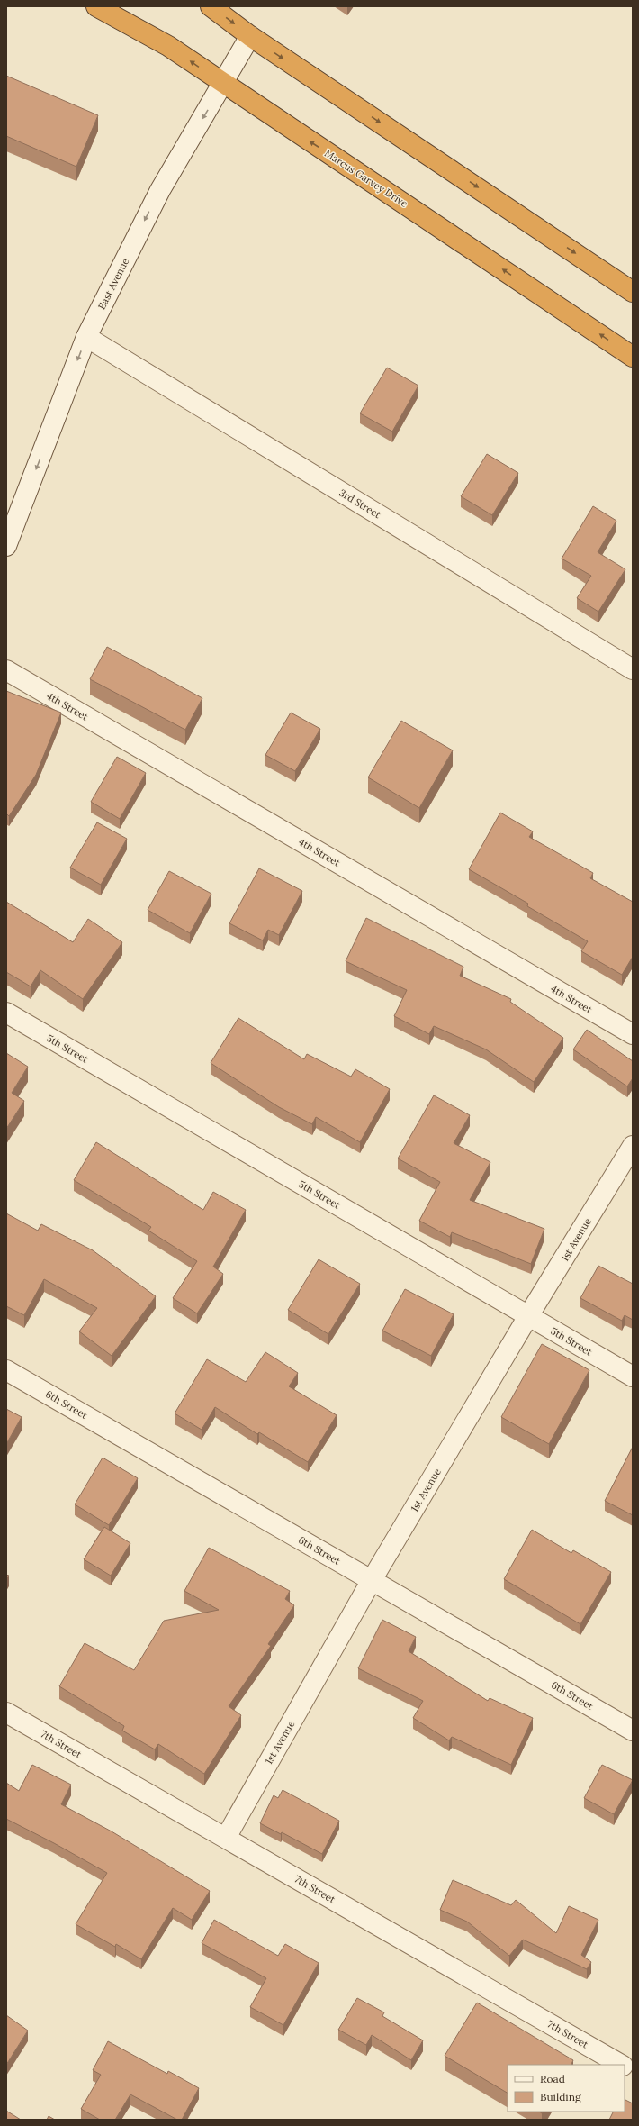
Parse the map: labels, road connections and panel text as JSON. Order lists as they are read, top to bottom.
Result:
{
  "streets": {
    "highway": ["Marcus Garvey Drive"],
    "street": [
      "East Avenue",
      "3rd Street",
      "4th Street",
      "5th Street",
      "1st Avenue",
      "6th Street",
      "7th Street"
    ]
  },
  "crossings": [
    ["Marcus Garvey Drive", "East Avenue"],
    ["East Avenue", "3rd Street"],
    ["5th Street", "1st Avenue"],
    ["1st Avenue", "6th Street"],
    ["1st Avenue", "7th Street"]
  ],
  "one_way": ["East Avenue"],
  "legend": ["Road", "Building"]
}
